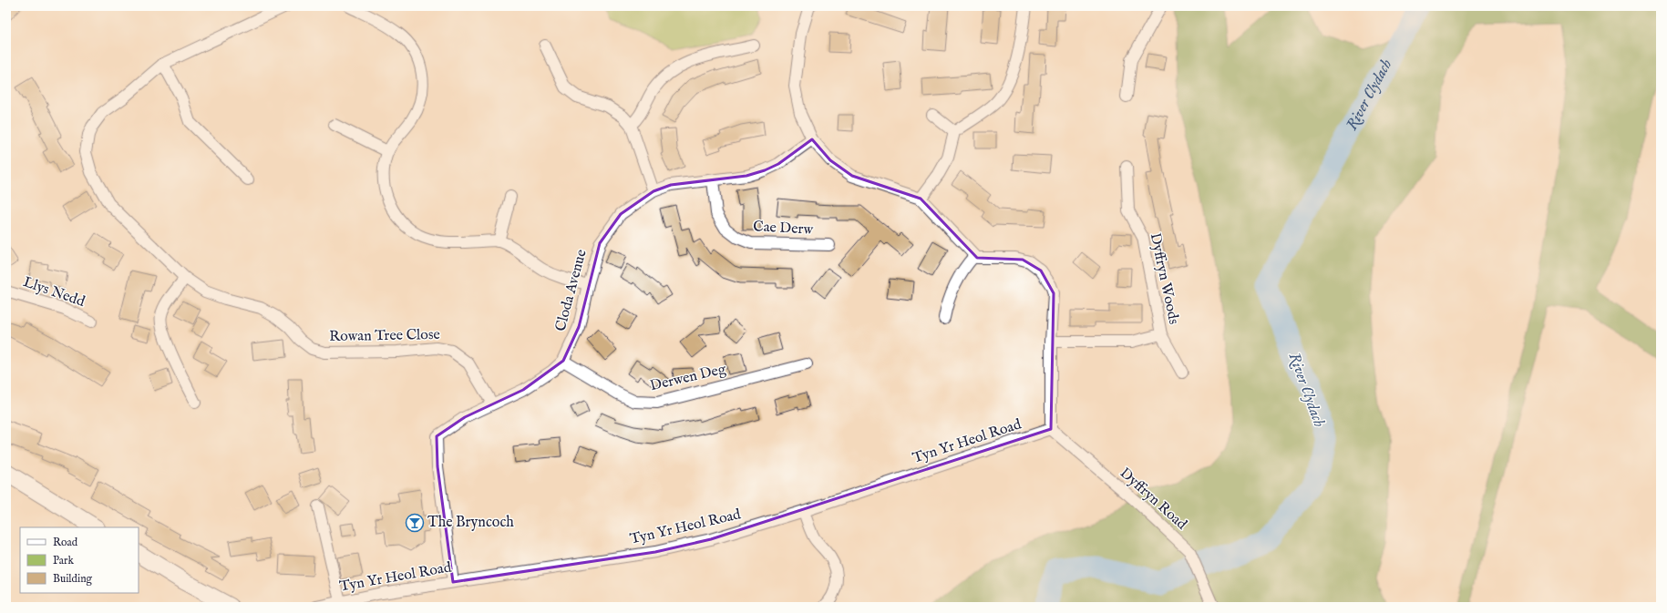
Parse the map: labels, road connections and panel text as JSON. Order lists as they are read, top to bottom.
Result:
{
  "streets": {
    "street": [
      "Cae Derw",
      "Dyffryn Woods",
      "Cloda Avenue",
      "Llys Nedd",
      "Rowan Tree Close",
      "Derwen Deg",
      "Tyn Yr Heol Road",
      "Dyffryn Road"
    ]
  },
  "crossings": [
    ["Cae Derw", "Cloda Avenue"],
    ["Cloda Avenue", "Rowan Tree Close"],
    ["Cloda Avenue", "Derwen Deg"],
    ["Cloda Avenue", "Tyn Yr Heol Road"],
    ["Tyn Yr Heol Road", "Dyffryn Road"]
  ],
  "water": ["River Clydach"],
  "places": {
    "bar": ["The Bryncoch"]
  },
  "legend": ["Road", "Park", "Building"]
}
